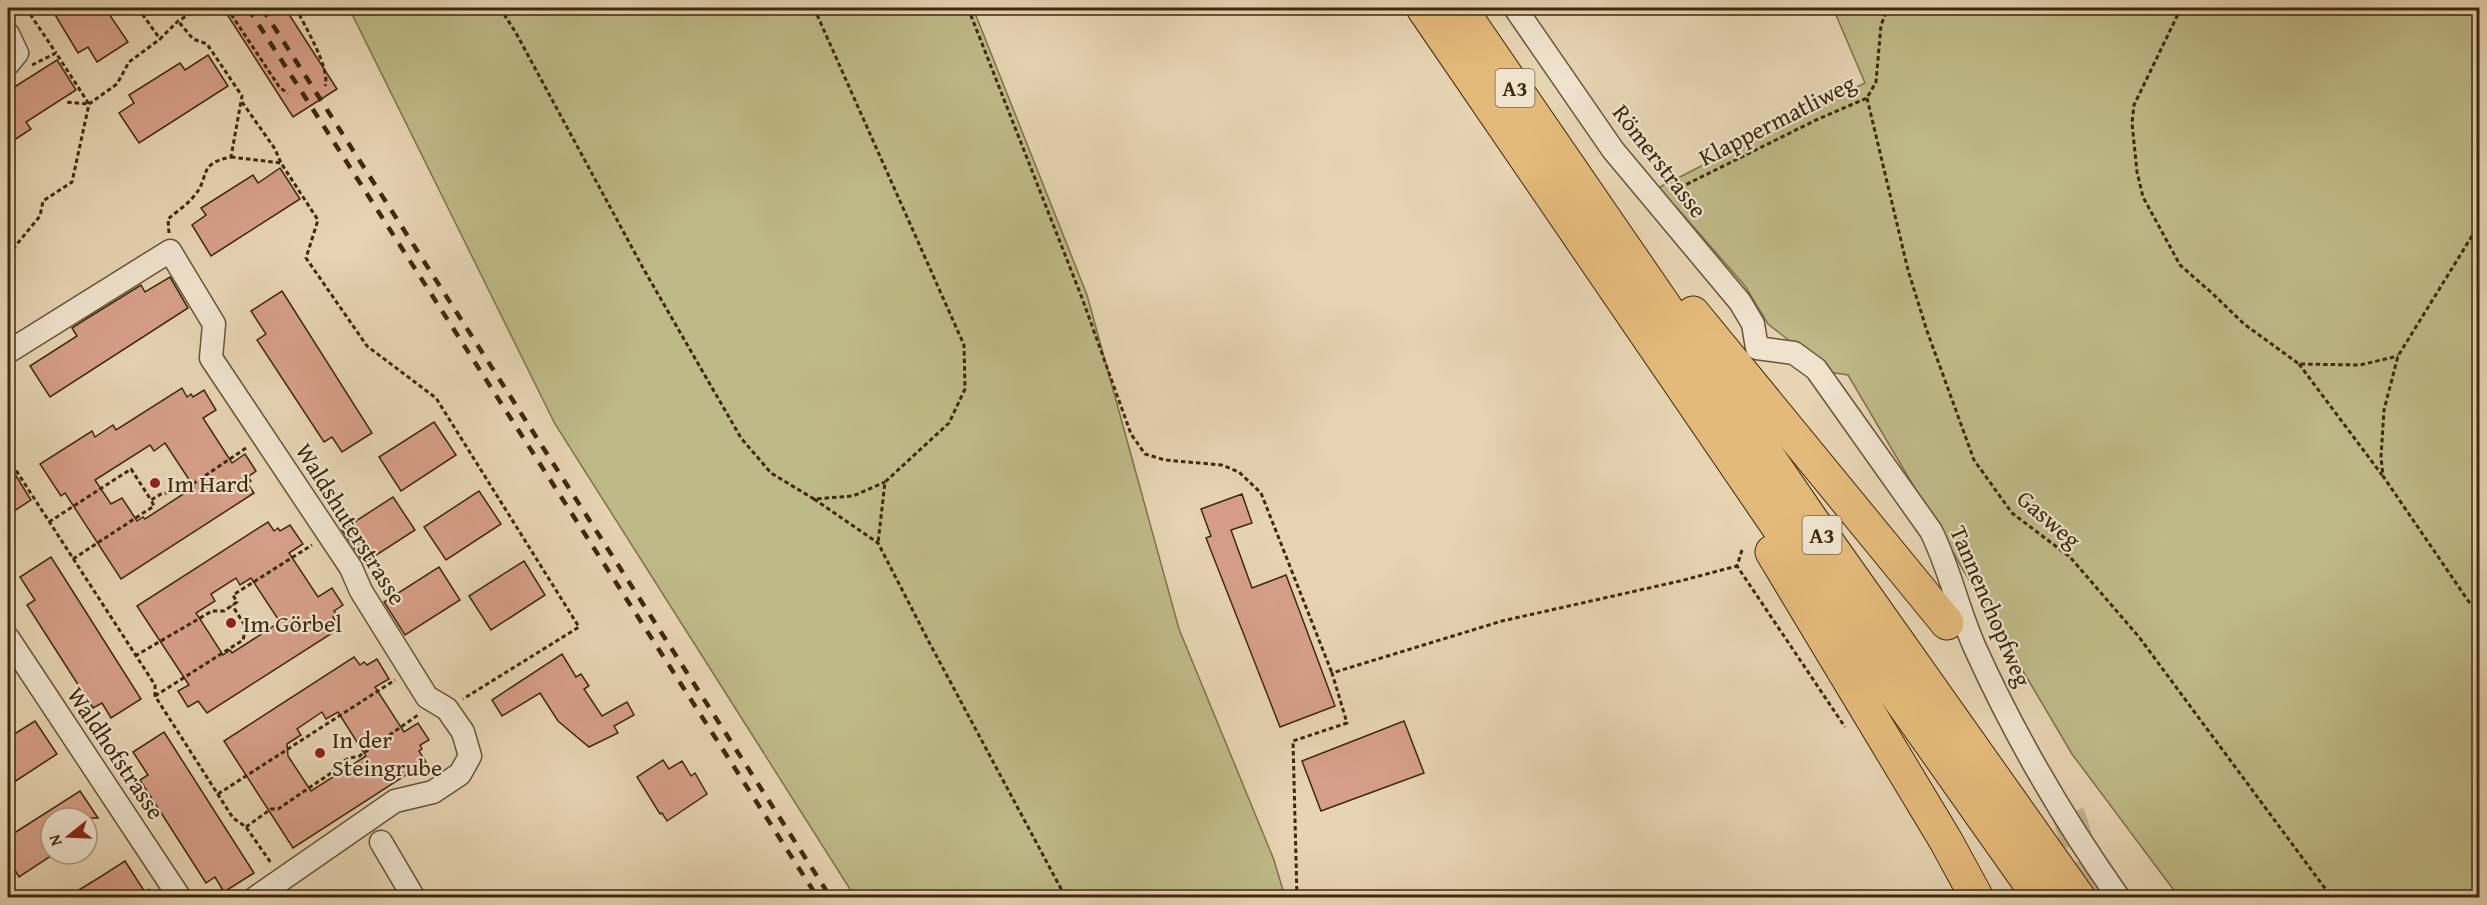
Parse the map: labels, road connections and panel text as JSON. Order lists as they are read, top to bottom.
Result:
{
  "streets": {
    "highway": ["A3"],
    "street": [
      "Römerstrasse",
      "Waldshuterstrasse",
      "Tannenchopfweg",
      "Waldhofstrasse"
    ],
    "path": ["Klappermatliweg", "Gasweg"]
  },
  "crossings": [
    ["Klappermatliweg", "Römerstrasse"],
    ["Klappermatliweg", "Gasweg"],
    ["Römerstrasse", "Tannenchopfweg"]
  ],
  "places": ["Im Hard", "Im Görbel", "In der Steingrube"],
  "north": "left"
}
